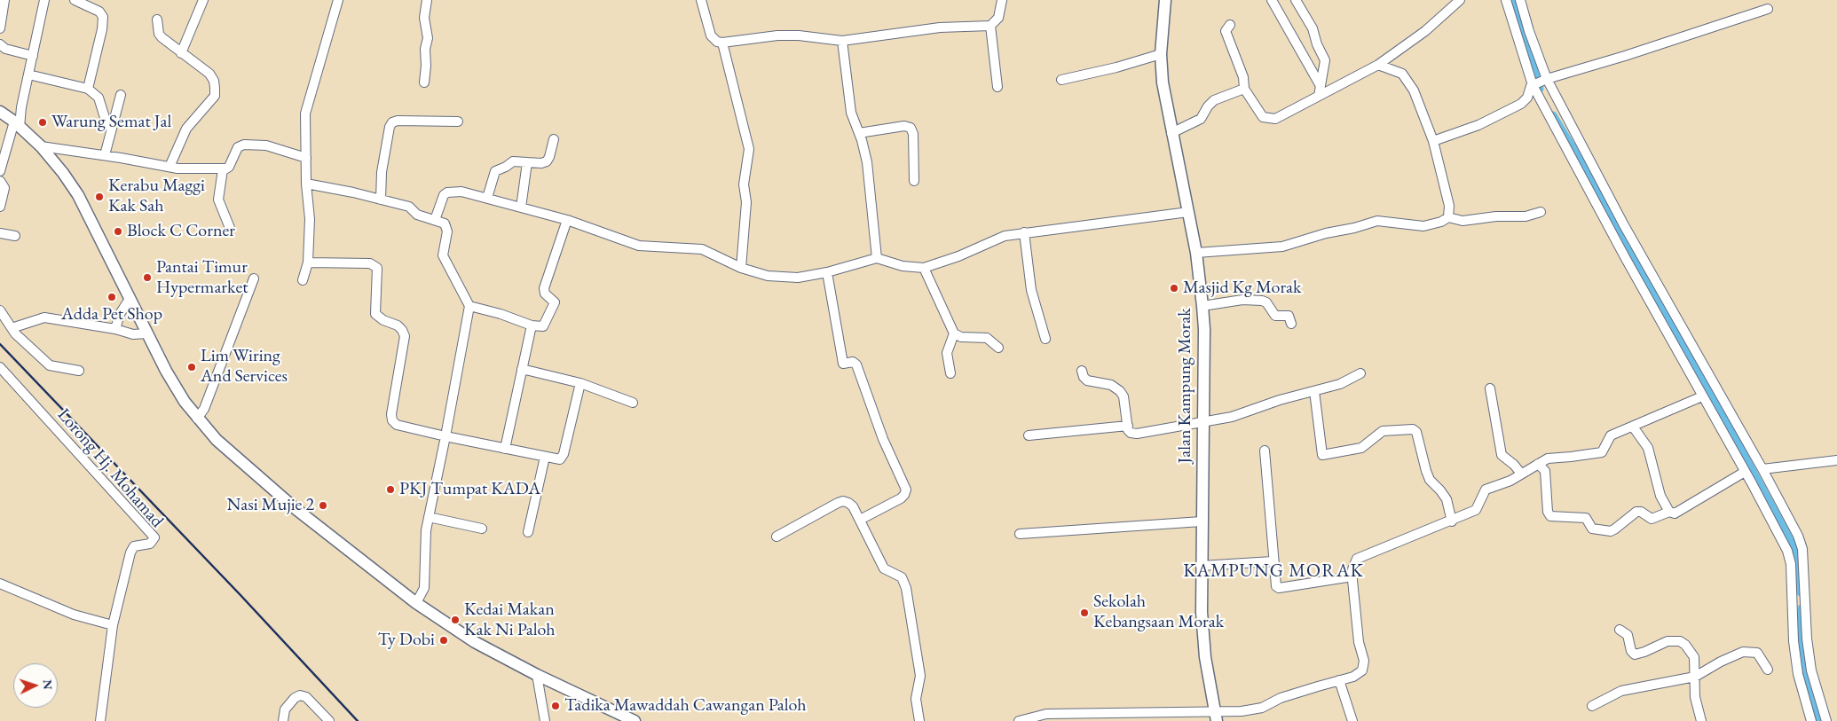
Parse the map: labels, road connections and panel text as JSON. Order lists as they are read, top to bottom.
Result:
{
  "streets": {
    "main road": ["Jalan Kampung Morak"],
    "street": ["Lorong Hj. Mohamad"]
  },
  "districts": ["KAMPUNG MORAK"],
  "places": [
    "Warung Semat Jal",
    "Kerabu Maggi Kak Sah",
    "Block C Corner",
    "Pantai Timur Hypermarket",
    "Masjid Kg Morak",
    "Adda Pet Shop",
    "Lim Wiring And Services",
    "PKJ Tumpat KADA",
    "Nasi Mujie 2",
    "Sekolah Kebangsaan Morak",
    "Kedai Makan Kak Ni Paloh",
    "Ty Dobi",
    "Tadika Mawaddah Cawangan Paloh"
  ],
  "north": "right"
}
